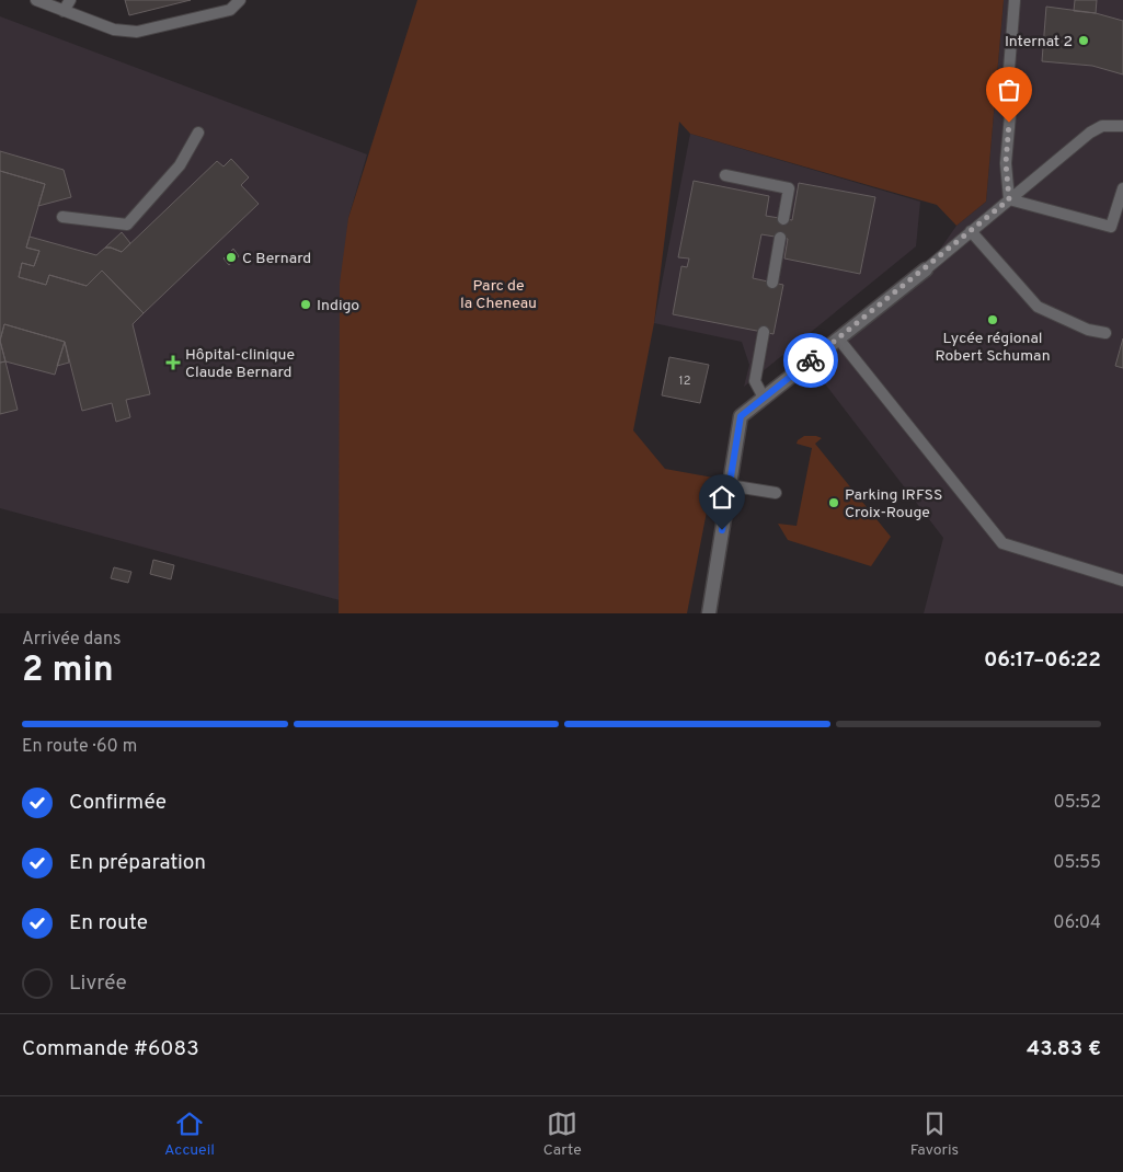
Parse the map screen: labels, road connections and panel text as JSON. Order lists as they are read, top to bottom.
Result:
{
  "parks": ["Parc de la Cheneau"],
  "places": {
    "other": [
      "Internat 2",
      "C Bernard",
      "Indigo",
      "Lycée régional Robert Schuman",
      "Parking IRFSS Croix-Rouge"
    ],
    "health": ["Hôpital-clinique Claude Bernard"]
  },
  "house_numbers": ["12"],
  "page": {
    "heading": ["2 min", "Arrivée dans", "06:17–06:22"],
    "panel": ["Commande #6083", "43.83 €"],
    "bar": "En route · 60 m",
    "list": [
      ["Confirmée", "05:52"],
      ["En préparation", "05:55"],
      ["En route", "06:04"],
      "Livrée"
    ],
    "tabs": ["Accueil", "Carte", "Favoris"]
  }
}
